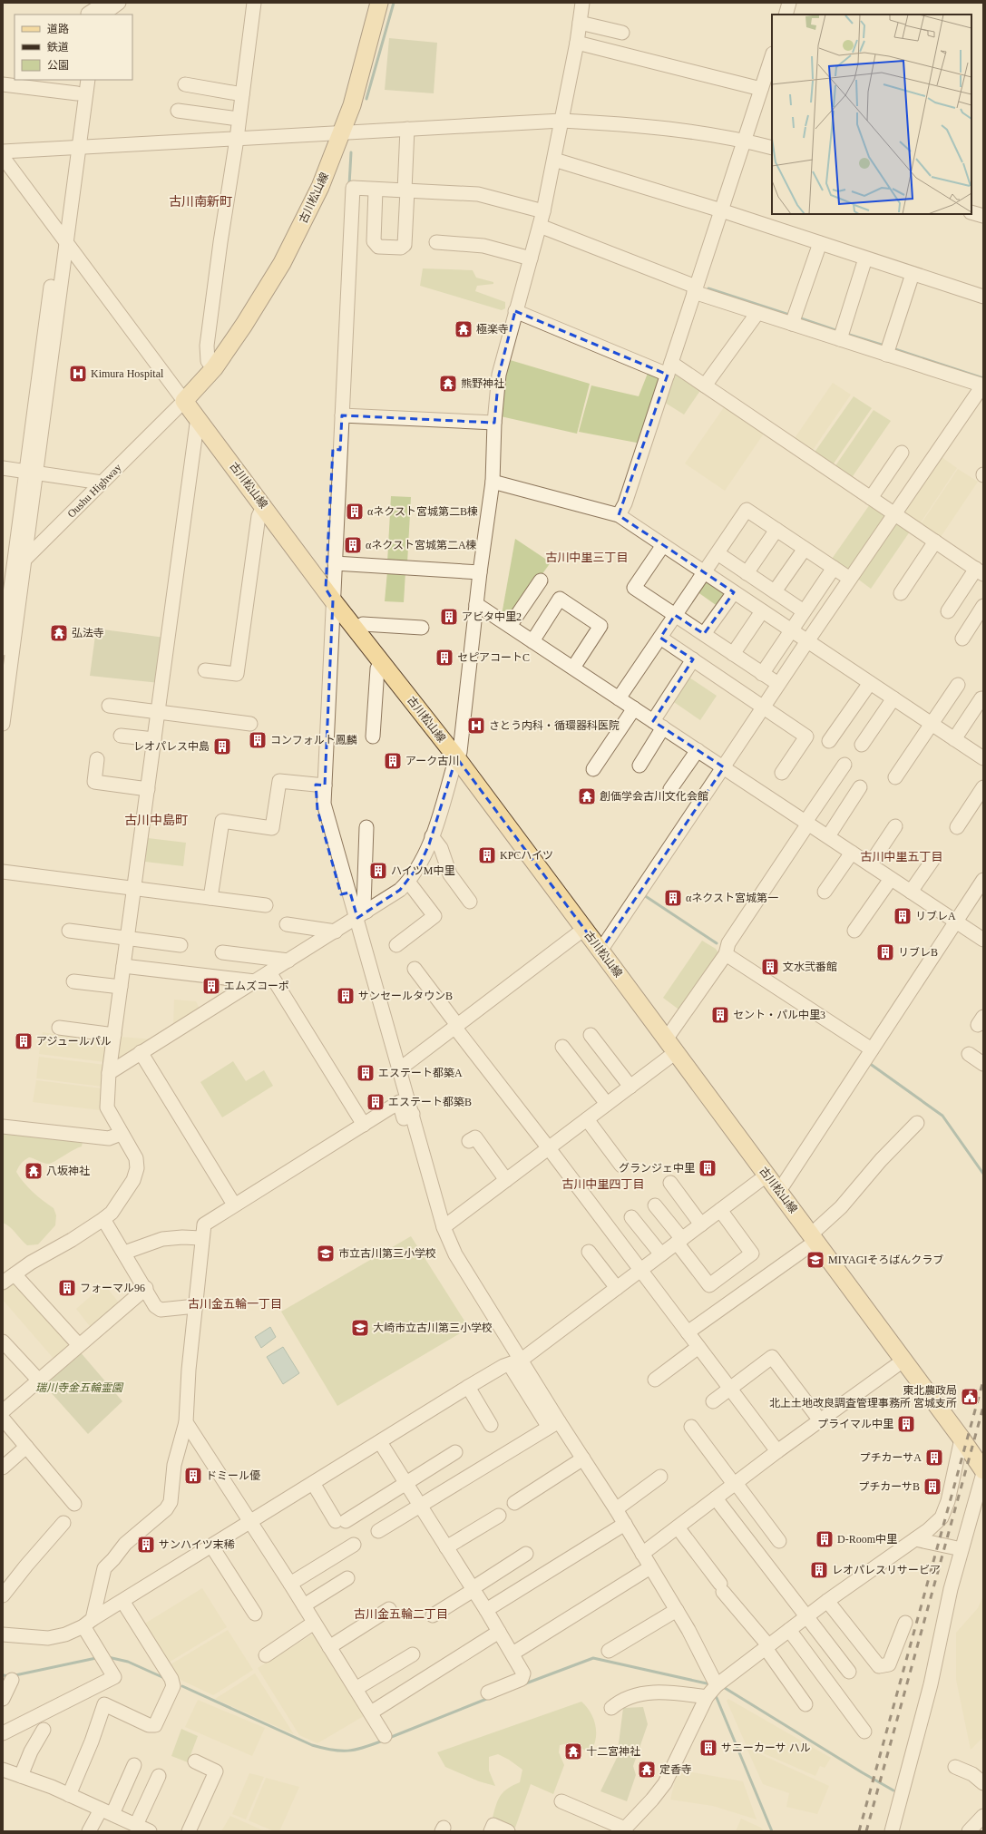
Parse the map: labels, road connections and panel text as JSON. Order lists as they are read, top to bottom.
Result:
{
  "streets": {
    "main road": ["古川松山線"],
    "street": ["Oushu Highway"]
  },
  "crossings": [
    ["古川松山線", "Oushu Highway"]
  ],
  "districts": [
    "古川南新町",
    "古川中里三丁目",
    "古川中島町",
    "古川中里五丁目",
    "古川中里四丁目",
    "古川金五輪一丁目",
    "古川金五輪二丁目"
  ],
  "parks": ["瑞川寺金五輪霊園"],
  "places": {
    "temple": [
      "極楽寺",
      "熊野神社",
      "弘法寺",
      "創価学会古川文化会館",
      "八坂神社",
      "十二宮神社",
      "定香寺"
    ],
    "hospital": ["Kimura Hospital", "さとう内科・循環器科医院"],
    "building": [
      "αネクスト宮城第二B棟",
      "αネクスト宮城第二A棟",
      "アビタ中里2",
      "セピアコートC",
      "コンフォルト鳳麟",
      "レオパレス中島",
      "アーク古川",
      "KPCハイツ",
      "ハイツM中里",
      "αネクスト宮城第一",
      "リブレA",
      "リブレB",
      "文水弐番館",
      "エムズコーポ",
      "サンセールタウンB",
      "セント・パル中里3",
      "アジュールパル",
      "エステート都築A",
      "エステート都築B",
      "グランジェ中里",
      "フォーマル96",
      "プライマル中里",
      "プチカーサA",
      "ドミール優",
      "プチカーサB",
      "D-Room中里",
      "サンハイツ末稀",
      "レオパレスリサービア",
      "サニーカーサ ハル"
    ],
    "school or university": ["市立古川第三小学校", "MIYAGIそろばんクラブ", "大崎市立古川第三小学校"],
    "public building": ["東北農政局 北上土地改良調査管理事務所 宮城支所"]
  },
  "legend": ["道路", "鉄道", "公園"]
}
